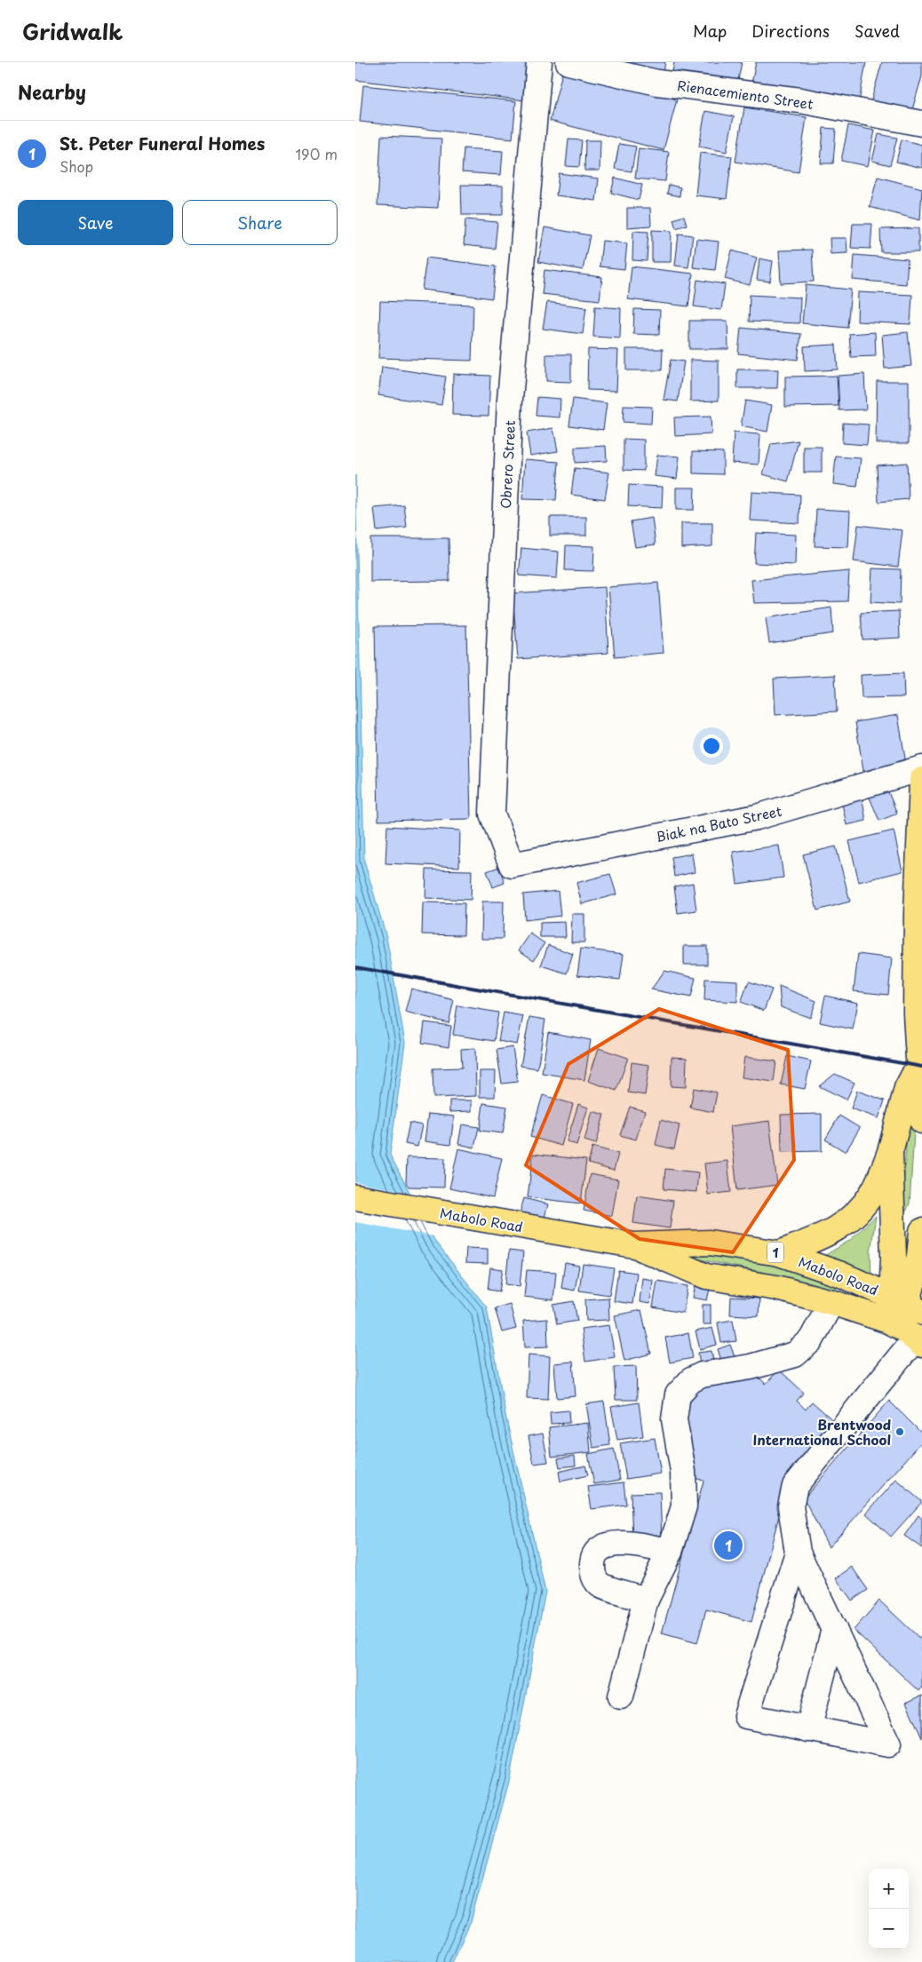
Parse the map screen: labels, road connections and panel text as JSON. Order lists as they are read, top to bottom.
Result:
{
  "streets": {
    "main road": ["Mabolo Road", "1"],
    "street": ["Rienacemiento Street", "Obrero Street", "Biak na Bato Street"]
  },
  "crossings": [
    ["Obrero Street", "Biak na Bato Street"]
  ],
  "places": ["Brentwood International School"],
  "page": {
    "header": "Gridwalk",
    "nav": ["Map", "Directions", "Saved"],
    "heading": "Nearby",
    "list": [
      {
        "mark": "1",
        "name": "St. Peter Funeral Homes",
        "note": "Shop",
        "value": "190 m"
      }
    ],
    "buttons": ["Save", "Share"],
    "pins": "1",
    "map_buttons": ["+", "−"]
  }
}
